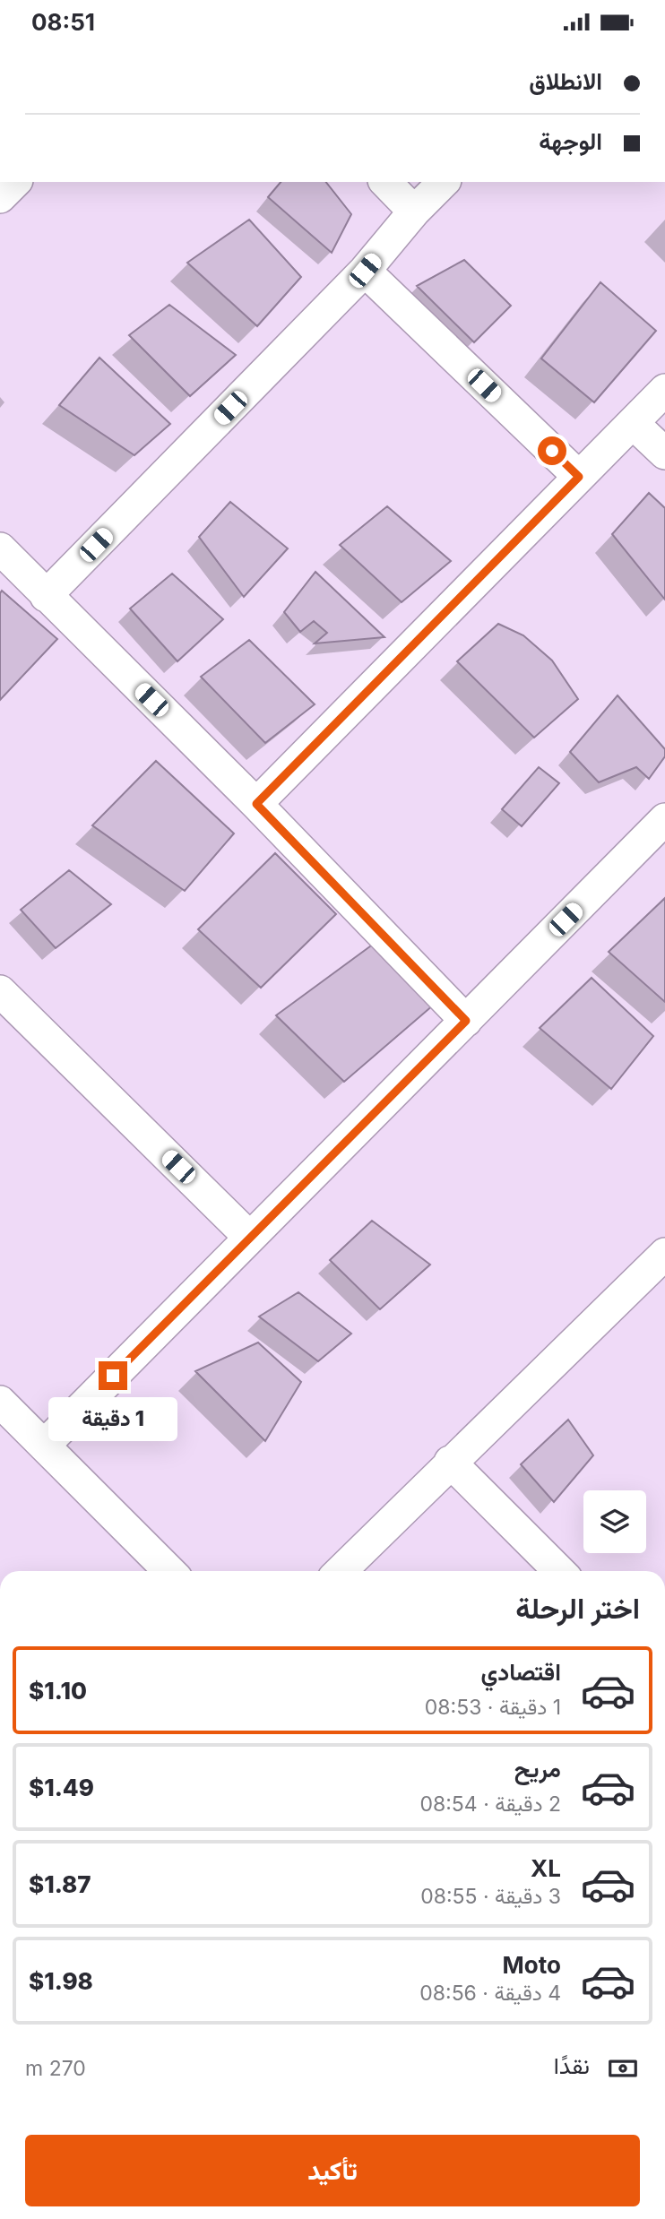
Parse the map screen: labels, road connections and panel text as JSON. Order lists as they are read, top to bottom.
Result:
{
  "page": {
    "status": "08:51",
    "banner": ["الانطلاق", "الوجهة"],
    "bubble": "1 دقيقة",
    "heading": "اختر الرحلة",
    "list": [
      {
        "name": "اقتصادي",
        "note": "1 دقيقة · 08:53",
        "value": "$1.10"
      },
      {
        "name": "مريح",
        "note": "2 دقيقة · 08:54",
        "value": "$1.49"
      },
      {
        "name": "XL",
        "note": "3 دقيقة · 08:55",
        "value": "$1.87"
      },
      {
        "name": "Moto",
        "note": "4 دقيقة · 08:56",
        "value": "$1.98"
      }
    ],
    "pay": ["نقدًا", "270 m"],
    "buttons": "تأكيد"
  }
}
